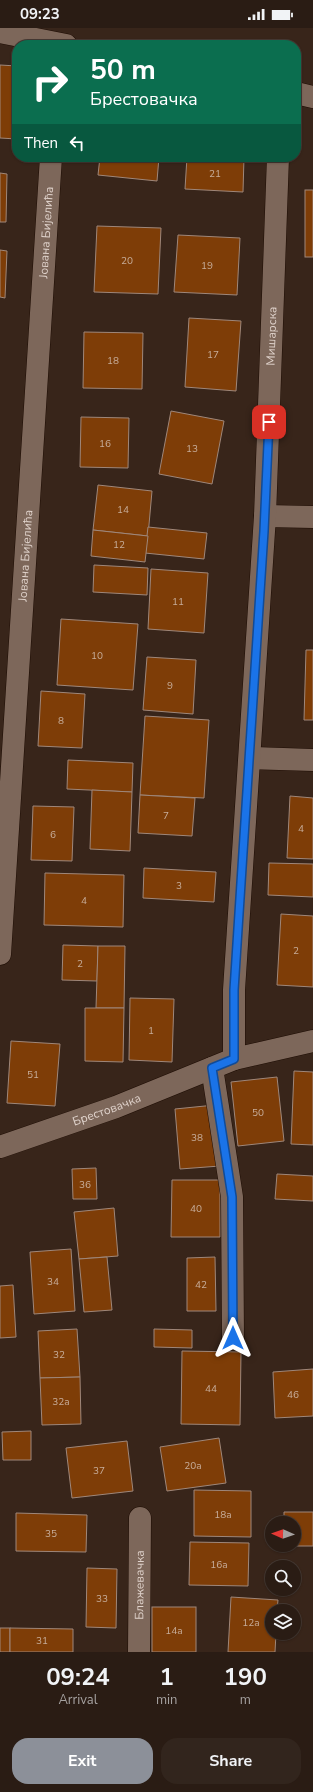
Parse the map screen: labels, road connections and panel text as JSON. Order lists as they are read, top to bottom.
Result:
{
  "streets": {
    "street": [
      "Јована Бијелића",
      "Мишарска",
      "Брестовачка",
      "Блажевачка"
    ]
  },
  "crossings": [
    ["Мишарска", "Брестовачка"]
  ],
  "house_numbers": [
    "21",
    "20",
    "19",
    "17",
    "18",
    "16",
    "13",
    "14",
    "12",
    "11",
    "10",
    "9",
    "8",
    "7",
    "4",
    "6",
    "3",
    "4",
    "2",
    "2",
    "1",
    "51",
    "50",
    "38",
    "36",
    "40",
    "34",
    "42",
    "32",
    "44",
    "46",
    "32a",
    "20a",
    "37",
    "18a",
    "35",
    "16a",
    "33",
    "12a",
    "14a",
    "31"
  ],
  "north": "left",
  "page": {
    "status": "09:23",
    "turn": ["50 m", "Брестовачка"],
    "then": "Then",
    "eta": [
      "09:24",
      "Arrival",
      "1",
      "min",
      "190",
      "m"
    ],
    "buttons": ["Exit", "Share"]
  }
}
